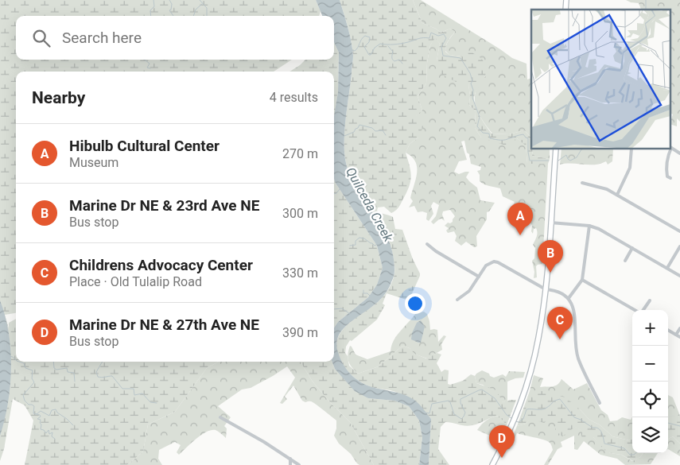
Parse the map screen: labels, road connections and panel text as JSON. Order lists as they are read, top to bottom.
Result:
{
  "water": ["Quilceda Creek"],
  "page": {
    "search": "Search here",
    "heading": ["Nearby", "4 results"],
    "list": [
      {
        "mark": "A",
        "name": "Hibulb Cultural Center",
        "note": "Museum",
        "value": "270 m"
      },
      {
        "mark": "B",
        "name": "Marine Dr NE & 23rd Ave NE",
        "note": "Bus stop",
        "value": "300 m"
      },
      {
        "mark": "C",
        "name": "Childrens Advocacy Center",
        "note": "Place · Old Tulalip Road",
        "value": "330 m"
      },
      {
        "mark": "D",
        "name": "Marine Dr NE & 27th Ave NE",
        "note": "Bus stop",
        "value": "390 m"
      }
    ],
    "pins": [
      "A",
      "B",
      "C",
      "D"
    ],
    "map_buttons": ["+", "−"]
  }
}
